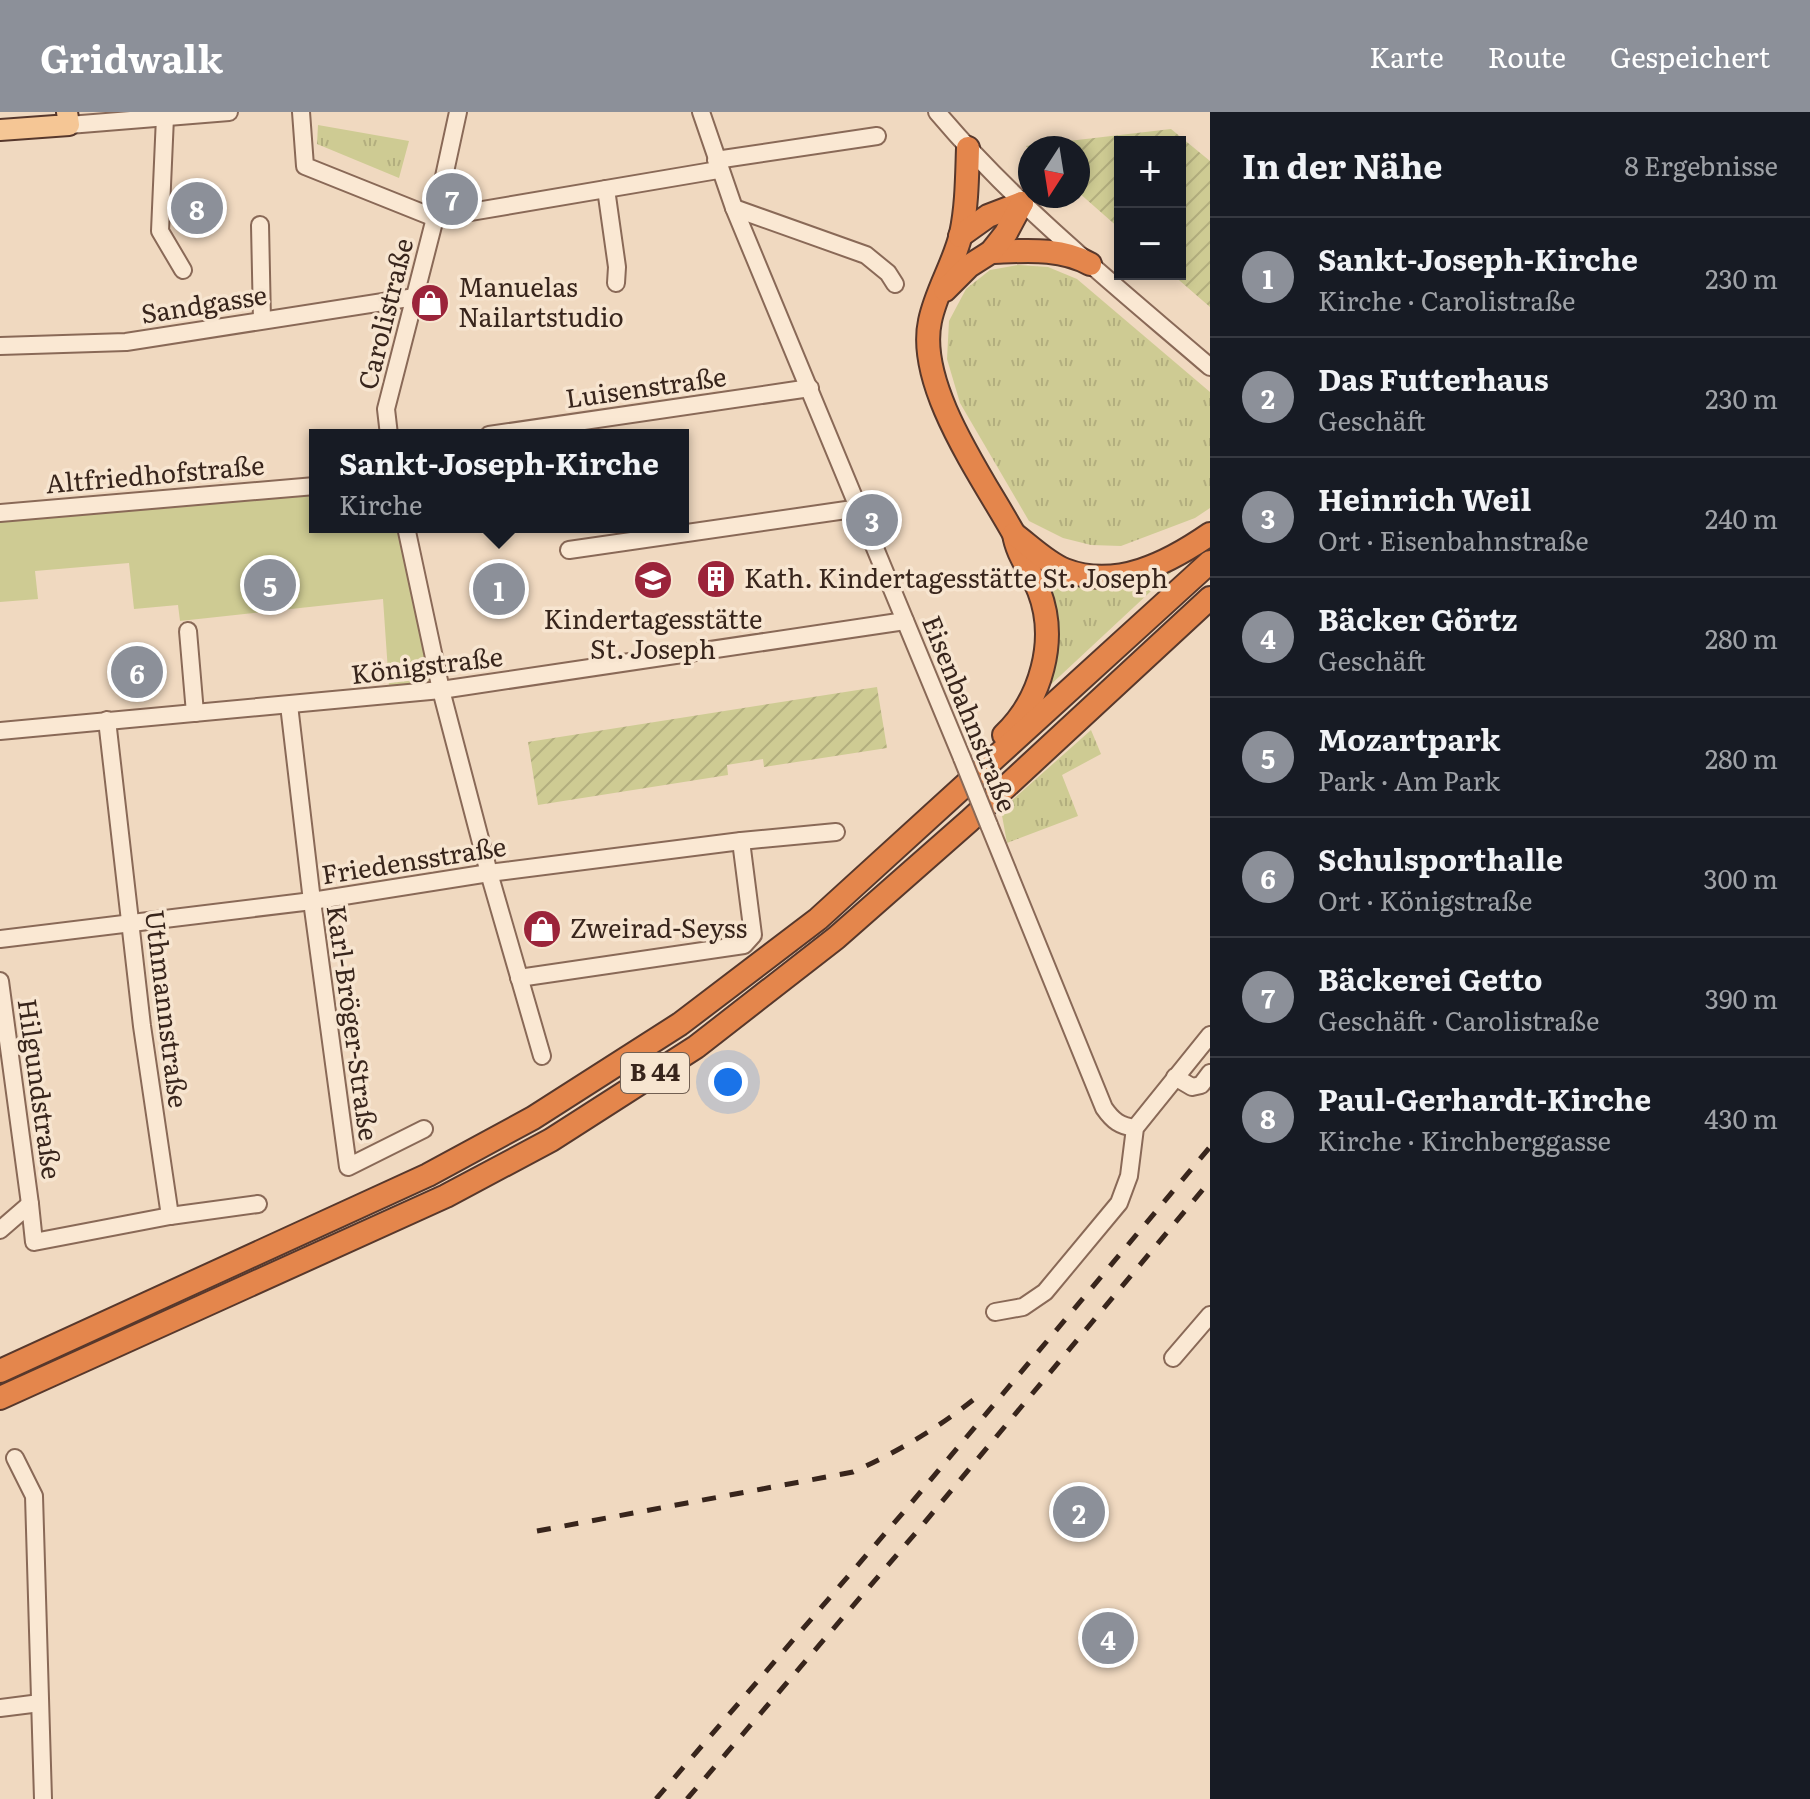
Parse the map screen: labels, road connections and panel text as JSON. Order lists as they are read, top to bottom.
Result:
{
  "streets": {
    "highway": ["B 44"],
    "street": [
      "Sandgasse",
      "Carolistraße",
      "Luisenstraße",
      "Altfriedhofstraße",
      "Königstraße",
      "Eisenbahnstraße",
      "Friedensstraße",
      "Uthmannstraße",
      "Karl-Bröger-Straße",
      "Hilgundstraße"
    ]
  },
  "crossings": [
    ["Sandgasse", "Carolistraße"],
    ["Luisenstraße", "Eisenbahnstraße"],
    ["Königstraße", "Eisenbahnstraße"],
    ["Königstraße", "Uthmannstraße"],
    ["Königstraße", "Karl-Bröger-Straße"],
    ["Friedensstraße", "Uthmannstraße"],
    ["Friedensstraße", "Karl-Bröger-Straße"],
    ["Uthmannstraße", "Hilgundstraße"]
  ],
  "places": {
    "shop": ["Manuelas Nailartstudio", "Zweirad-Seyss"],
    "building": ["Kath. Kindertagesstätte St. Joseph"],
    "school or university": ["Kindertagesstätte St. Joseph"]
  },
  "north": "bottom",
  "page": {
    "header": "Gridwalk",
    "nav": ["Karte", "Route", "Gespeichert"],
    "heading": ["In der Nähe", "8 Ergebnisse"],
    "map_buttons": ["+", "−"],
    "pins": [
      "7",
      "8",
      "3",
      "5",
      "1",
      "6",
      "2",
      "4"
    ],
    "list": [
      {
        "mark": "1",
        "name": "Sankt-Joseph-Kirche",
        "note": "Kirche · Carolistraße",
        "value": "230 m"
      },
      {
        "mark": "2",
        "name": "Das Futterhaus",
        "note": "Geschäft",
        "value": "230 m"
      },
      {
        "mark": "3",
        "name": "Heinrich Weil",
        "note": "Ort · Eisenbahnstraße",
        "value": "240 m"
      },
      {
        "mark": "4",
        "name": "Bäcker Görtz",
        "note": "Geschäft",
        "value": "280 m"
      },
      {
        "mark": "5",
        "name": "Mozartpark",
        "note": "Park · Am Park",
        "value": "280 m"
      },
      {
        "mark": "6",
        "name": "Schulsporthalle",
        "note": "Ort · Königstraße",
        "value": "300 m"
      },
      {
        "mark": "7",
        "name": "Bäckerei Getto",
        "note": "Geschäft · Carolistraße",
        "value": "390 m"
      },
      {
        "mark": "8",
        "name": "Paul-Gerhardt-Kirche",
        "note": "Kirche · Kirchberggasse",
        "value": "430 m"
      }
    ],
    "popup": ["Sankt-Joseph-Kirche", "Kirche"]
  }
}
